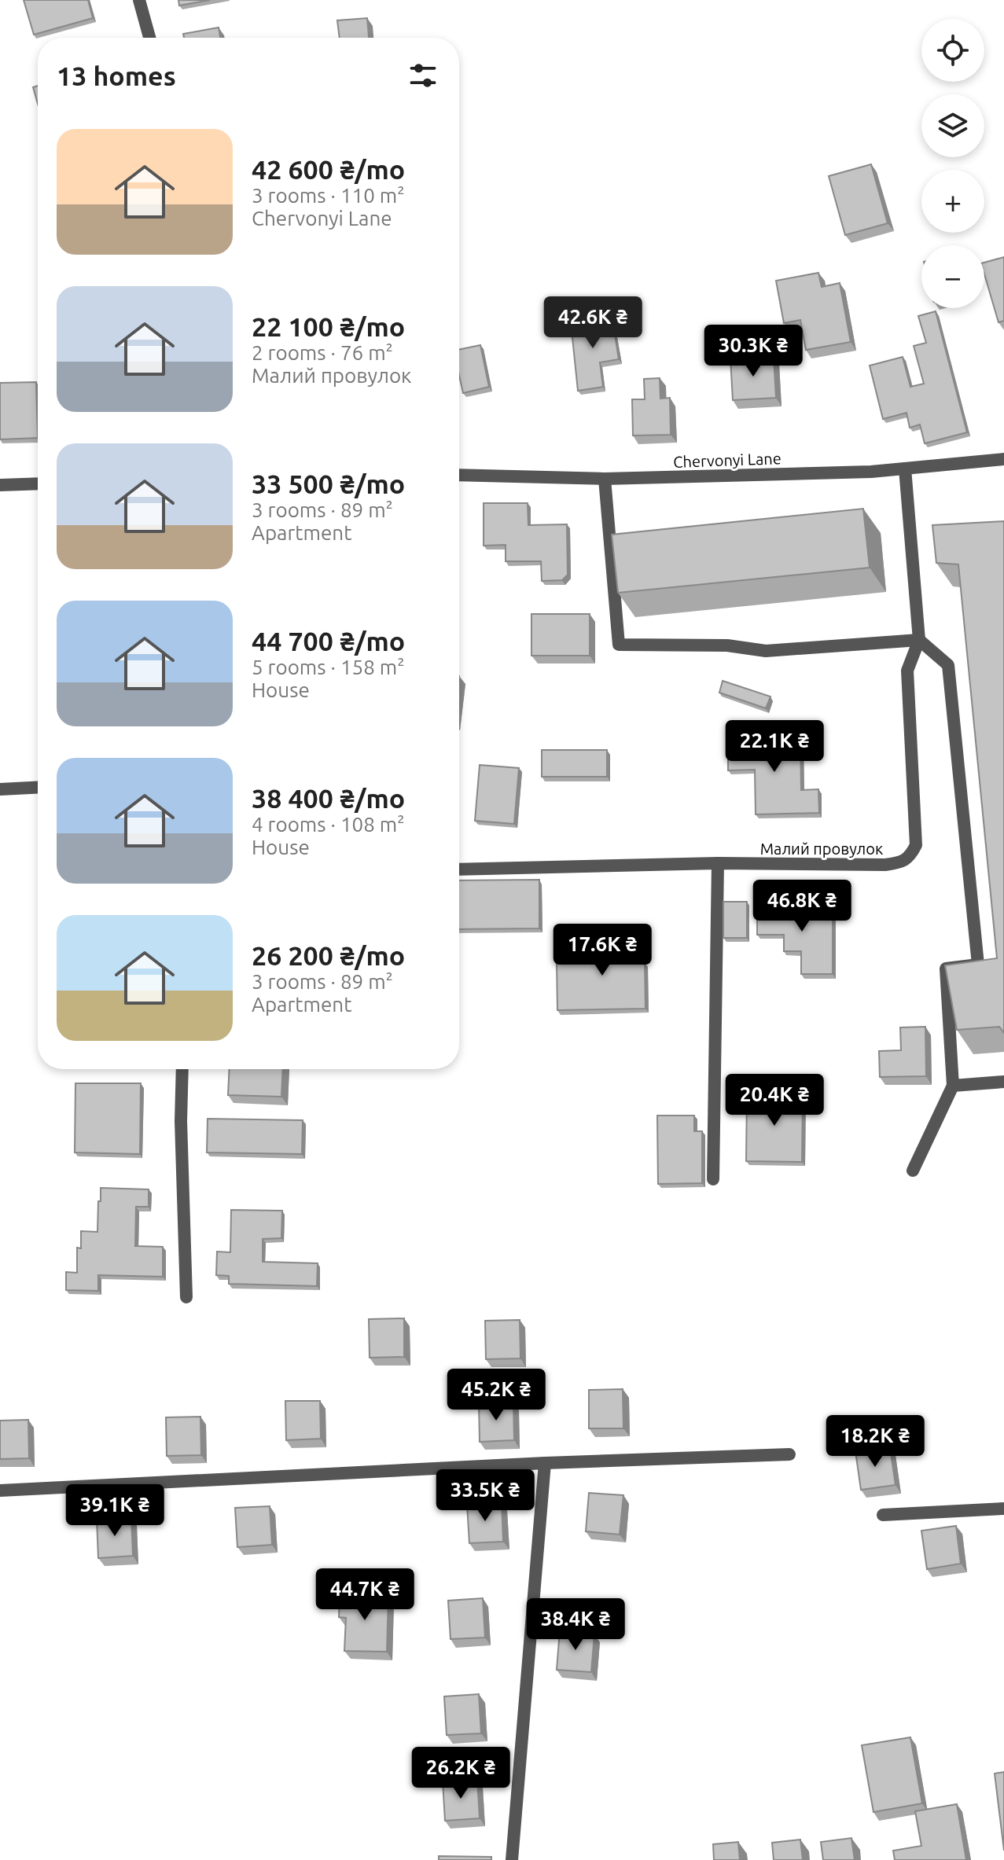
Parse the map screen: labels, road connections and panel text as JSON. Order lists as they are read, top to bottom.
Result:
{
  "streets": {
    "street": ["Chervonyi Lane", "Малий провулок"]
  },
  "crossings": [
    ["Chervonyi Lane", "Малий провулок"]
  ],
  "page": {
    "map_buttons": ["+", "−"],
    "heading": "13 homes",
    "list": [
      {
        "name": "42 600 ₴/mo",
        "note": "3 rooms · 110 m² · Chervonyi Lane"
      },
      {
        "name": "22 100 ₴/mo",
        "note": "2 rooms · 76 m² · Малий провулок"
      },
      {
        "name": "33 500 ₴/mo",
        "note": "3 rooms · 89 m² · Apartment"
      },
      {
        "name": "44 700 ₴/mo",
        "note": "5 rooms · 158 m² · House"
      },
      {
        "name": "38 400 ₴/mo",
        "note": "4 rooms · 108 m² · House"
      },
      {
        "name": "26 200 ₴/mo",
        "note": "3 rooms · 89 m² · Apartment"
      }
    ],
    "price": [
      "42.6K ₴",
      "30.3K ₴",
      "22.1K ₴",
      "46.8K ₴",
      "17.6K ₴",
      "20.4K ₴",
      "45.2K ₴",
      "18.2K ₴",
      "33.5K ₴",
      "39.1K ₴",
      "44.7K ₴",
      "38.4K ₴",
      "26.2K ₴"
    ]
  }
}
